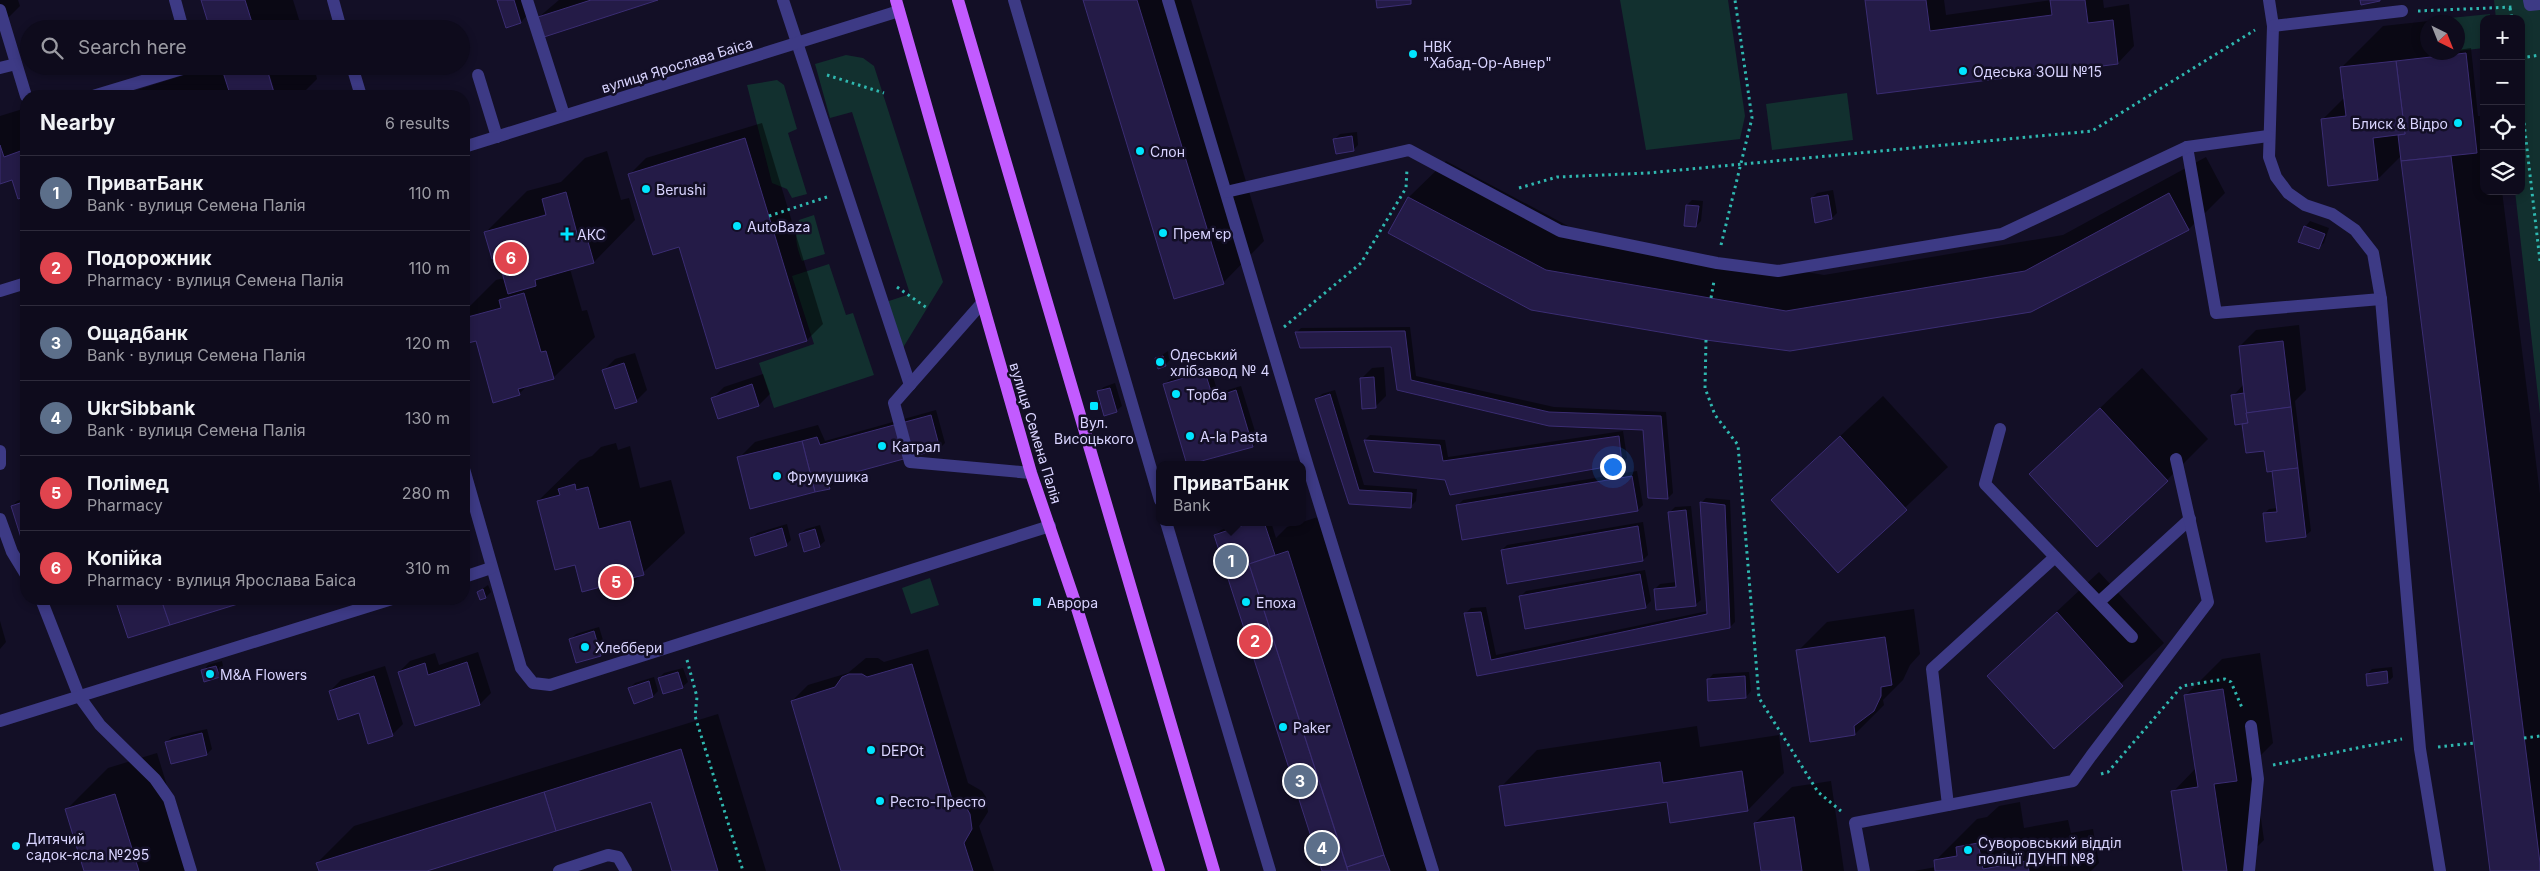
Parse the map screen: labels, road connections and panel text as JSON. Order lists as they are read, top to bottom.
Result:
{
  "streets": {
    "main road": ["вулиця Семена Палія"],
    "street": ["вулиця Ярослава Баіса"]
  },
  "crossings": [
    ["вулиця Ярослава Баіса", "вулиця Семена Палія"]
  ],
  "places": {
    "other": [
      "НВК \"Хабад-Ор-Авнер\"",
      "Одеська ЗОШ №15",
      "Блиск & Відро",
      "Слон",
      "Berushi",
      "AutoBaza",
      "Прем'єр",
      "Одеський хлібзавод № 4",
      "Торба",
      "A-la Pasta",
      "Катрал",
      "Фрумушика",
      "Епоха",
      "Хлеббери",
      "M&A Flowers",
      "Paker",
      "DEPOt",
      "Ресто-Престо",
      "Дитячий садок-ясла №295",
      "Суворовський відділ поліції ДУНП №8"
    ],
    "health": ["АКС"],
    "transit": ["Вул. Висоцького", "Аврора"]
  },
  "north": "bottom right",
  "page": {
    "map_buttons": ["+", "−"],
    "search": "Search here",
    "heading": ["Nearby", "6 results"],
    "list": [
      {
        "mark": "1",
        "name": "ПриватБанк",
        "note": "Bank · вулиця Семена Палія",
        "value": "110 m"
      },
      {
        "mark": "2",
        "name": "Подорожник",
        "note": "Pharmacy · вулиця Семена Палія",
        "value": "110 m"
      },
      {
        "mark": "3",
        "name": "Ощадбанк",
        "note": "Bank · вулиця Семена Палія",
        "value": "120 m"
      },
      {
        "mark": "4",
        "name": "UkrSibbank",
        "note": "Bank · вулиця Семена Палія",
        "value": "130 m"
      },
      {
        "mark": "5",
        "name": "Полімед",
        "note": "Pharmacy",
        "value": "280 m"
      },
      {
        "mark": "6",
        "name": "Копійка",
        "note": "Pharmacy · вулиця Ярослава Баіса",
        "value": "310 m"
      }
    ],
    "pins": [
      "6",
      "1",
      "5",
      "2",
      "3",
      "4"
    ],
    "popup": ["ПриватБанк", "Bank"]
  }
}
